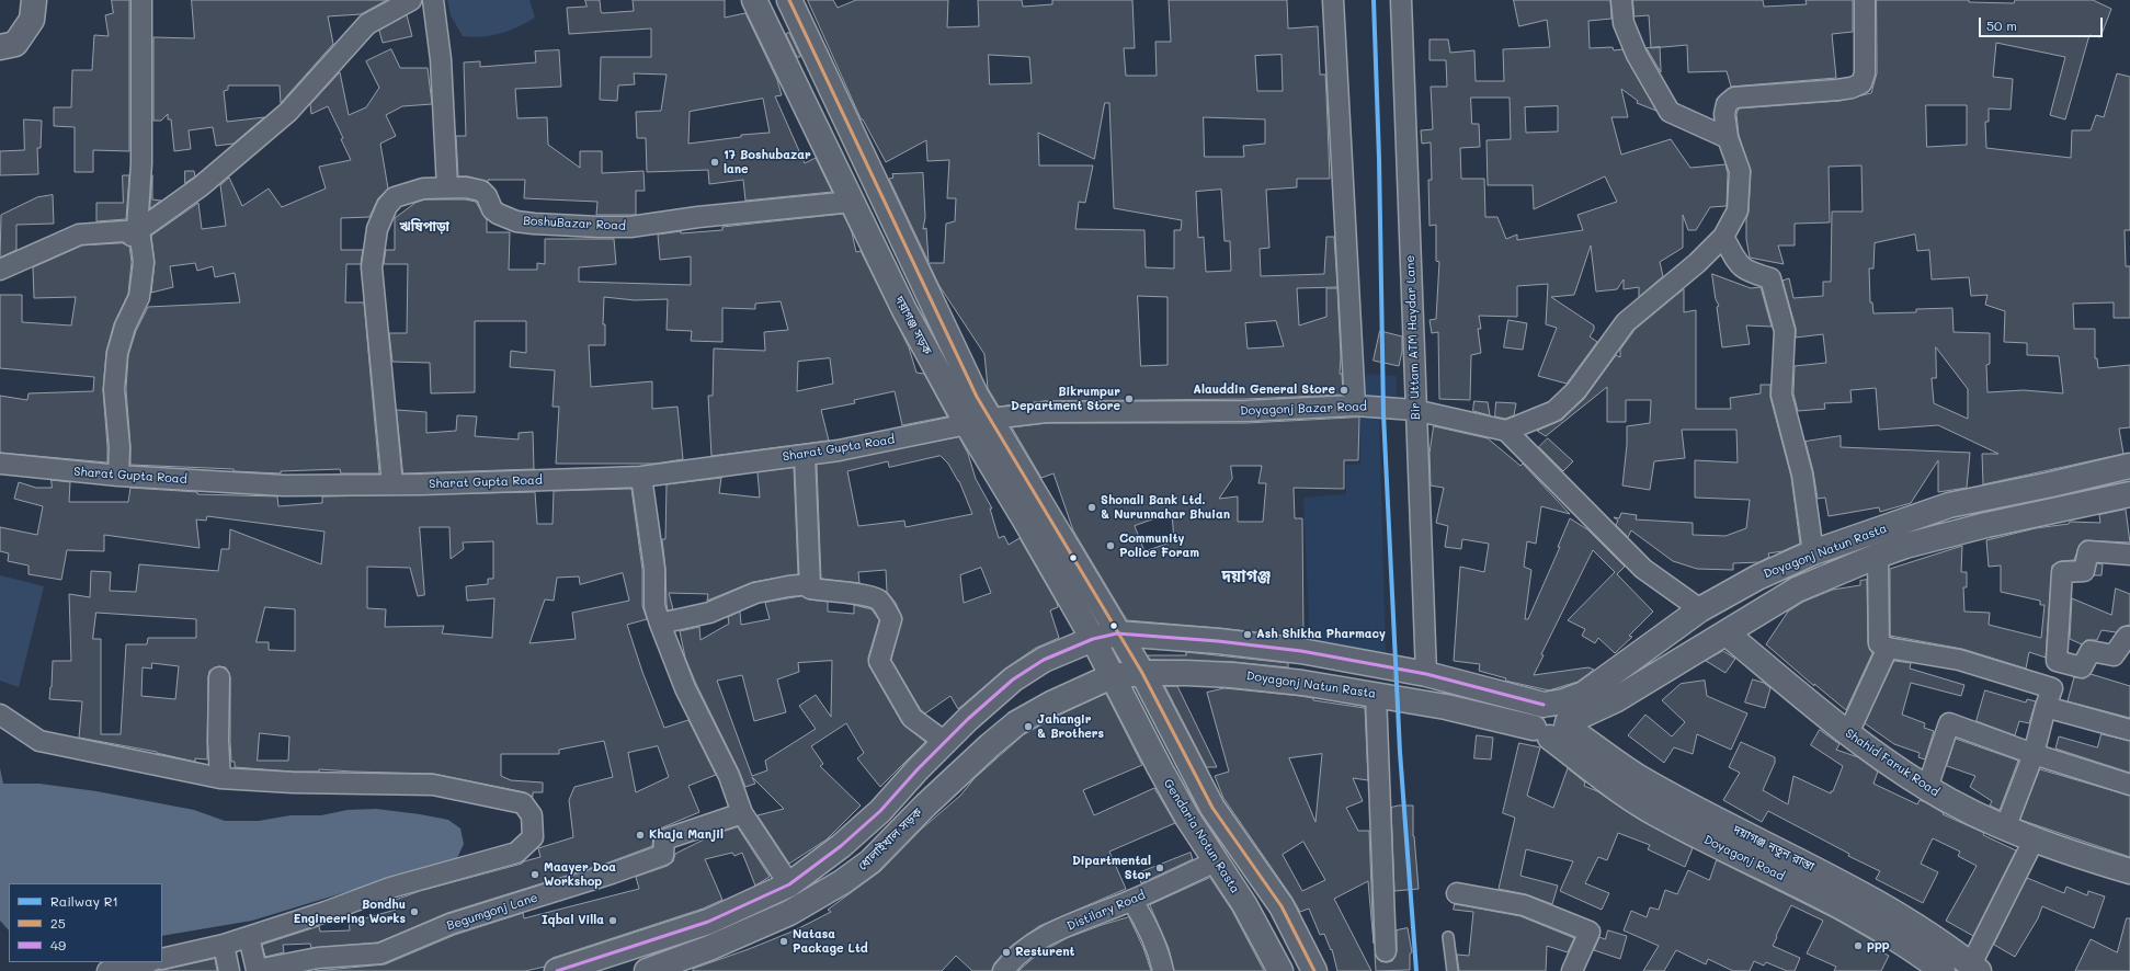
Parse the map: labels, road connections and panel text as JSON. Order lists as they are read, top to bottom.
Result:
{
  "streets": {
    "main road": [
      "দয়াগঞ্জ সড়ক",
      "Doyagonj Natun Rasta",
      "Shahid Faruk Road",
      "Gendaria Notun Rasta",
      "ধোলাইখাল সড়ক",
      "দয়াগঞ্জ নতুন রাস্তা",
      "Doyagonj Road"
    ],
    "street": [
      "BoshuBazar Road",
      "Bir Uttam ATM Haydar Lane",
      "Doyagonj Bazar Road",
      "Sharat Gupta Road",
      "Distilary Road",
      "Begumgonj Lane"
    ]
  },
  "crossings": [
    ["BoshuBazar Road", "দয়াগঞ্জ সড়ক"],
    ["BoshuBazar Road", "Sharat Gupta Road"],
    ["দয়াগঞ্জ সড়ক", "Doyagonj Bazar Road"],
    ["দয়াগঞ্জ সড়ক", "Sharat Gupta Road"],
    ["দয়াগঞ্জ সড়ক", "Doyagonj Natun Rasta"],
    ["দয়াগঞ্জ সড়ক", "Gendaria Notun Rasta"],
    ["Bir Uttam ATM Haydar Lane", "Doyagonj Bazar Road"],
    ["Bir Uttam ATM Haydar Lane", "Doyagonj Natun Rasta"],
    ["Doyagonj Natun Rasta", "Shahid Faruk Road"],
    ["Doyagonj Natun Rasta", "Gendaria Notun Rasta"],
    ["Doyagonj Natun Rasta", "ধোলাইখাল সড়ক"],
    ["Doyagonj Natun Rasta", "দয়াগঞ্জ নতুন রাস্তা"],
    ["Doyagonj Natun Rasta", "Doyagonj Road"],
    ["Gendaria Notun Rasta", "ধোলাইখাল সড়ক"],
    ["Gendaria Notun Rasta", "Distilary Road"],
    ["দয়াগঞ্জ নতুন রাস্তা", "Doyagonj Road"]
  ],
  "districts": ["ঋষিপাড়া", "দয়াগঞ্জ"],
  "places": [
    "17 Boshubazar lane",
    "Alauddin General Store",
    "Bikrumpur Department Store",
    "Shonali Bank Ltd. & Nurunnahar Bhuian",
    "Community Police Foram",
    "Ash Shikha Pharmacy",
    "Jahangir & Brothers",
    "Khaja Manjil",
    "Dipartmental Stor",
    "Maayer Doa Workshop",
    "Bondhu Engineering Works",
    "Iqbal Villa",
    "Natasa Package Ltd",
    "ppp",
    "Resturent"
  ],
  "lines": ["rail line R1", "transit line 25", "transit line 49"],
  "legend": ["Railway R1", "25", "49"],
  "scale_bar": "50 m"
}
